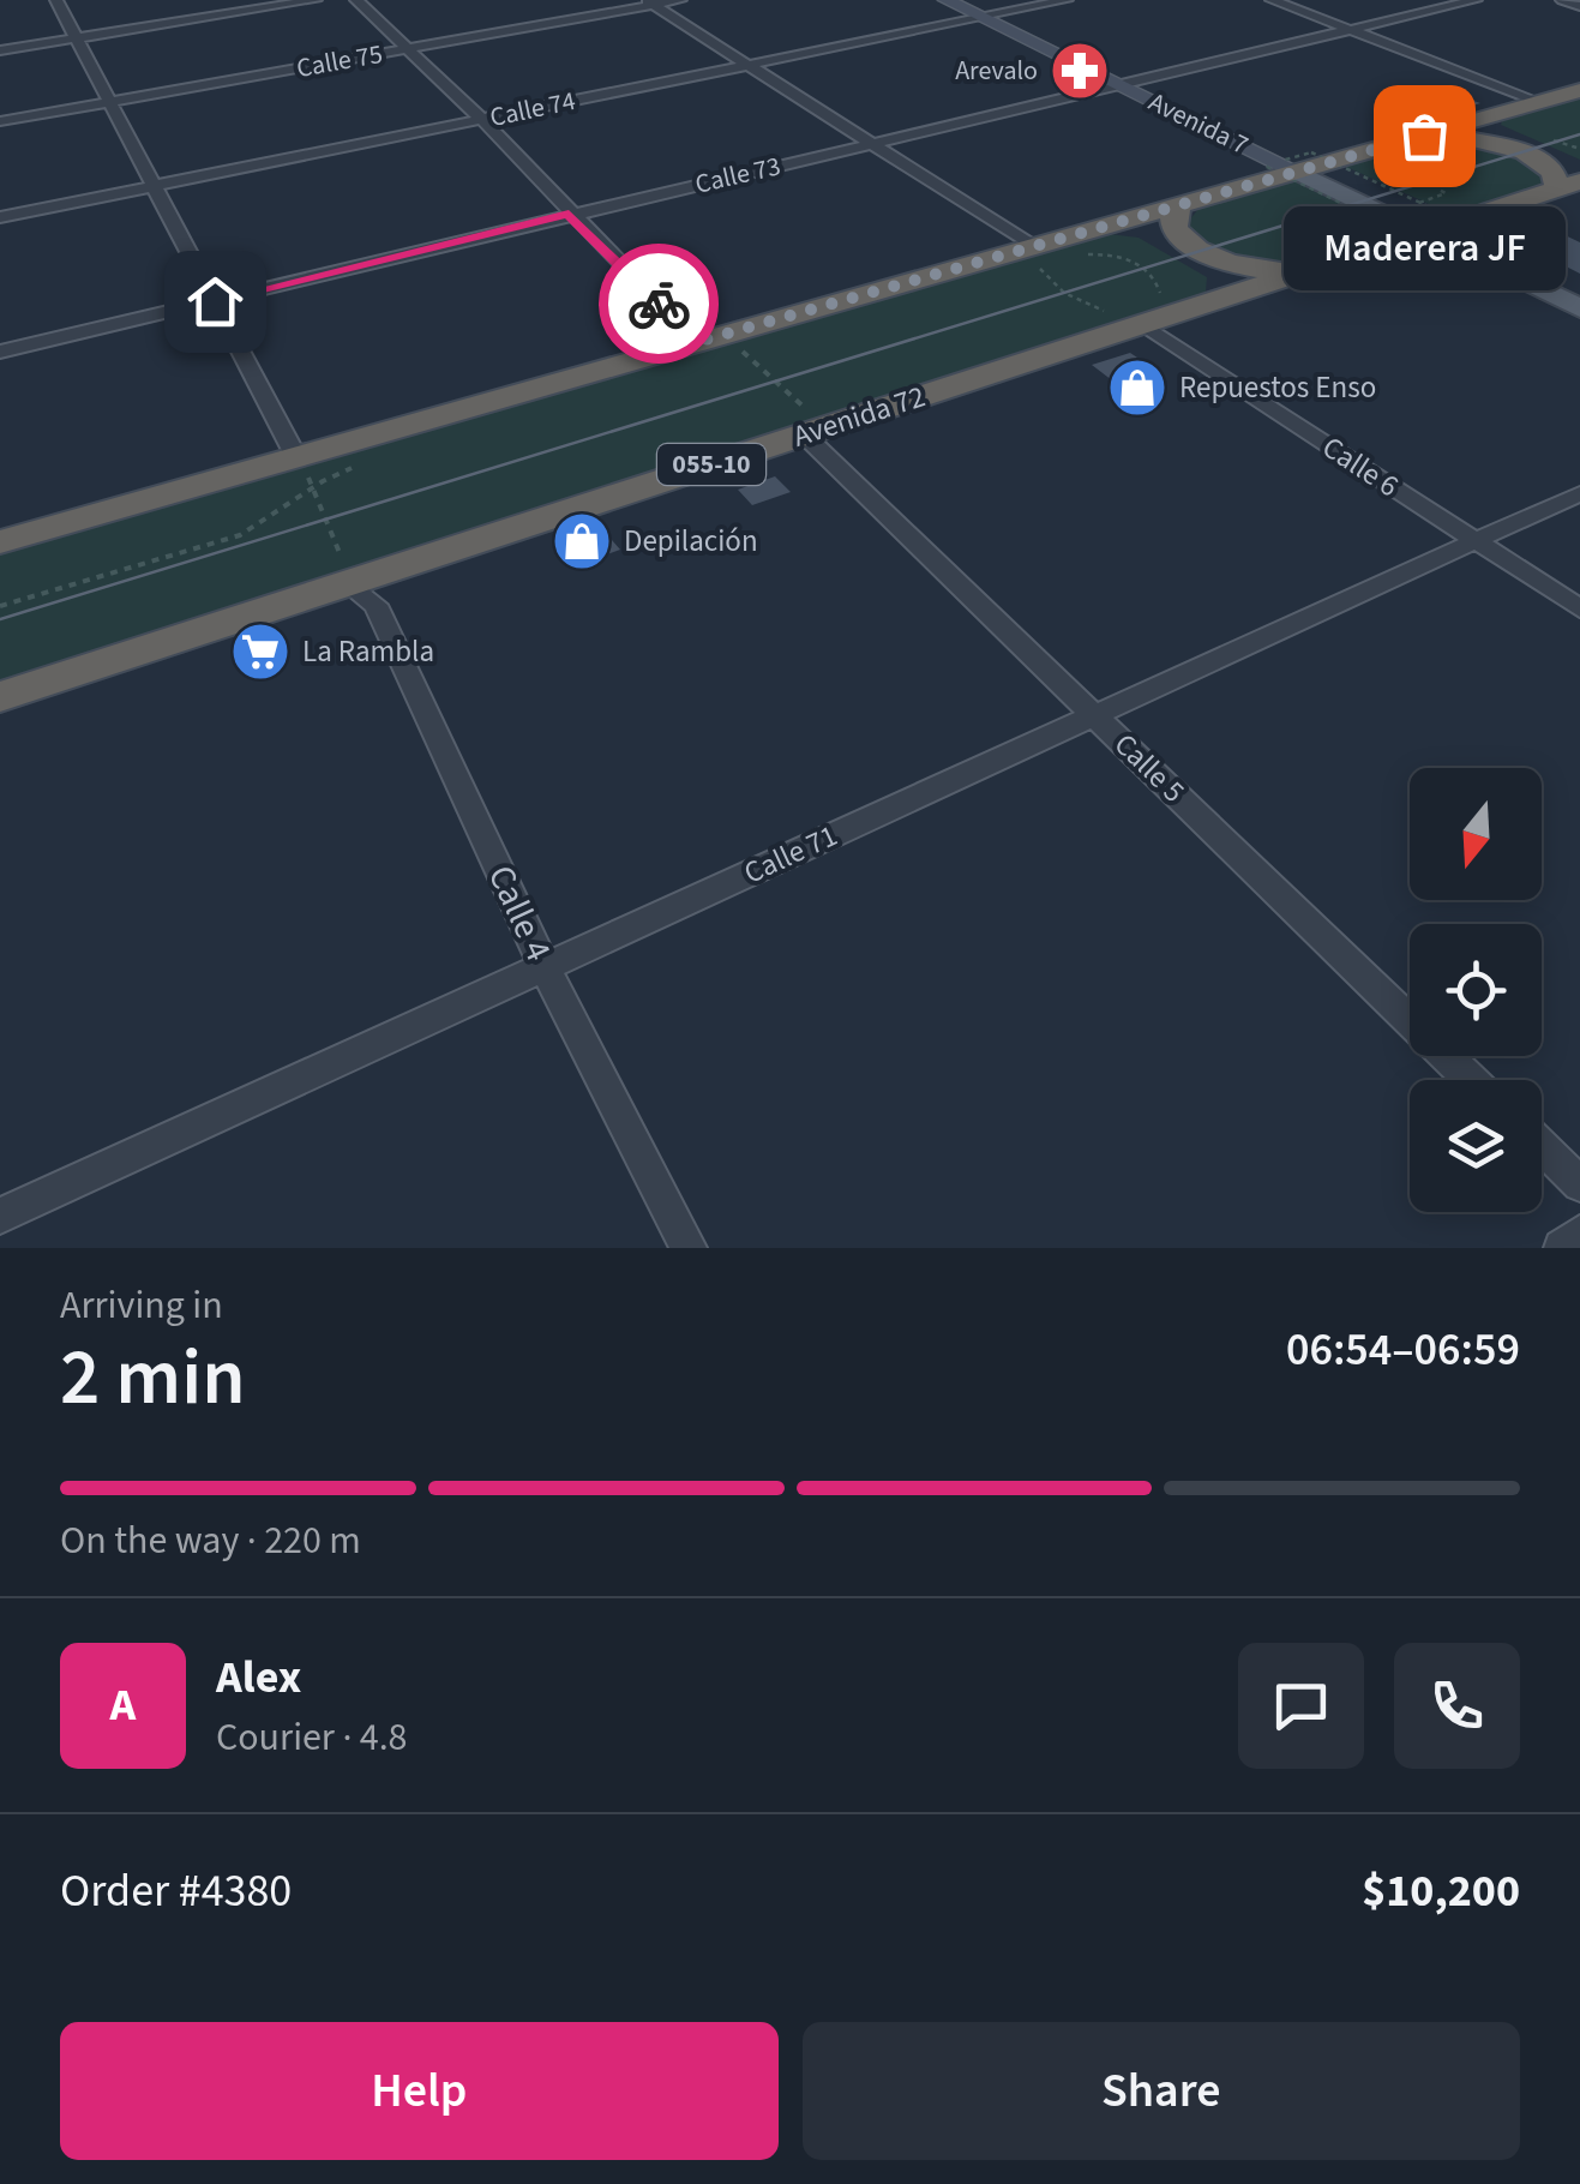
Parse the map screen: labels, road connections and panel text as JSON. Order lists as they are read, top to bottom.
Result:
{
  "streets": {
    "highway": ["Avenida 72", "055-10"],
    "main road": ["Avenida 7"],
    "street": [
      "Calle 75",
      "Calle 74",
      "Calle 73",
      "Calle 6",
      "Calle 5",
      "Calle 71",
      "Calle 4"
    ]
  },
  "crossings": [
    ["Calle 74", "Avenida 7"],
    ["Avenida 7", "Calle 73"],
    ["Avenida 7", "Avenida 72"],
    ["Avenida 72", "Calle 6"],
    ["Avenida 72", "Calle 5"],
    ["Avenida 72", "Calle 4"],
    ["Calle 6", "Calle 71"],
    ["Calle 5", "Calle 71"],
    ["Calle 71", "Calle 4"]
  ],
  "places": {
    "pharmacy": ["Arevalo"],
    "other": ["Maderera JF"],
    "shop": ["Repuestos Enso", "Depilación"],
    "supermarket": ["La Rambla"]
  },
  "north": "bottom",
  "page": {
    "bubble": "Maderera JF",
    "heading": ["2 min", "Arriving in", "06:54–06:59"],
    "panel": [
      "Alex",
      "Courier · 4.8",
      "Order #4380",
      "$10,200"
    ],
    "bar": "On the way · 220 m",
    "round": "A",
    "buttons": ["Help", "Share"]
  }
}
